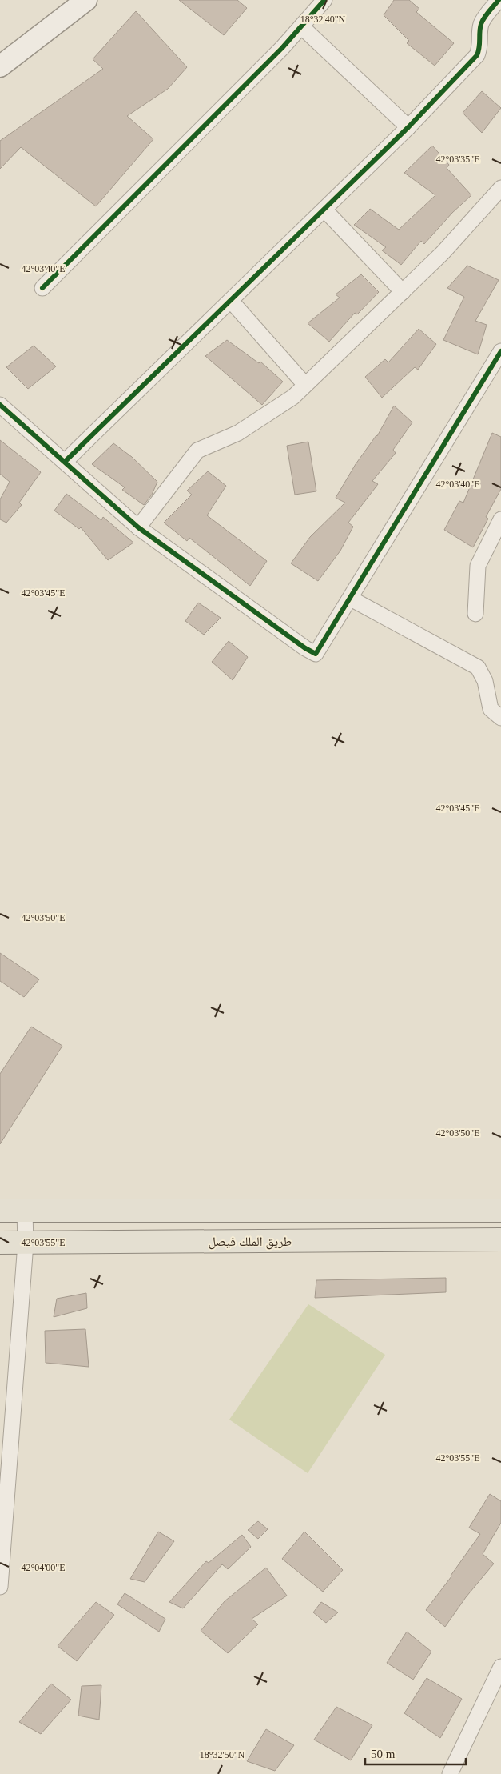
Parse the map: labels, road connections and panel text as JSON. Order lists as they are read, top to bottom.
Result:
{
  "streets": {
    "main road": ["طريق الملك فيصل"]
  },
  "scale_bar": "50 m",
  "coordinates": [
    "18°32'40\"N",
    "42°03'35\"E",
    "42°03'40\"E",
    "42°03'45\"E",
    "42°03'50\"E",
    "42°03'55\"E",
    "42°04'00\"E",
    "18°32'50\"N"
  ]
}
